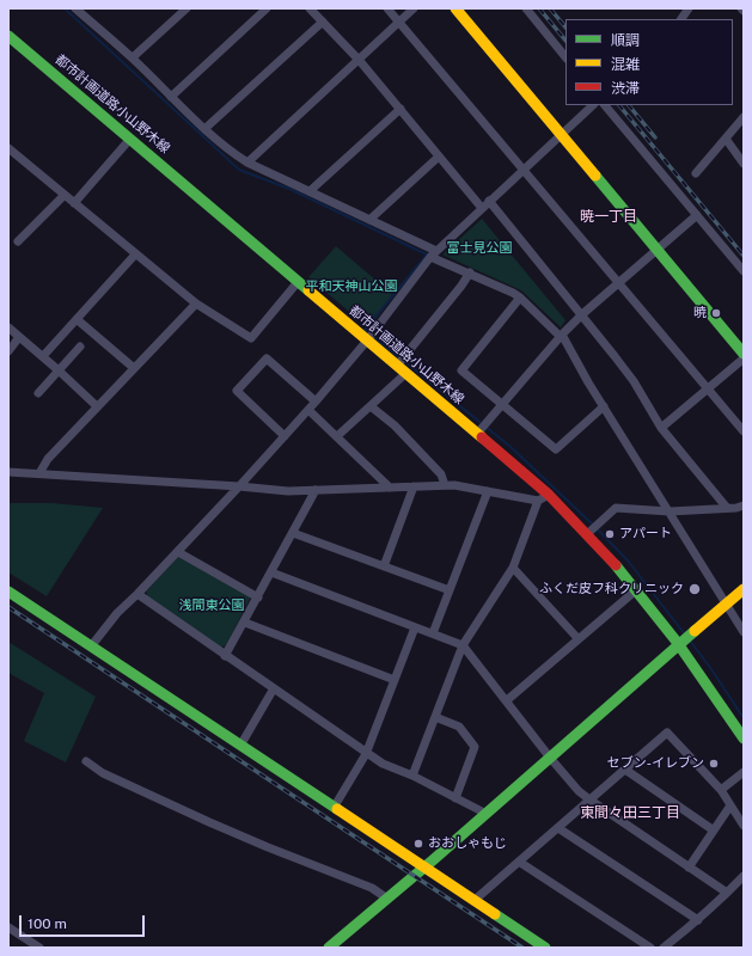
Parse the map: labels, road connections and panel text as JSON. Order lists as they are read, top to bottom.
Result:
{
  "streets": {
    "street": ["都市計画道路小山野木線"]
  },
  "districts": ["暁一丁目", "東間々田三丁目"],
  "parks": ["富士見公園", "平和天神山公園", "浅間東公園"],
  "places": [
    "暁",
    "アパート",
    "ふくだ皮フ科クリニック",
    "セブン-イレブン",
    "おおしゃもじ"
  ],
  "legend": ["順調", "混雑", "渋滞"],
  "scale_bar": "100 m"
}
